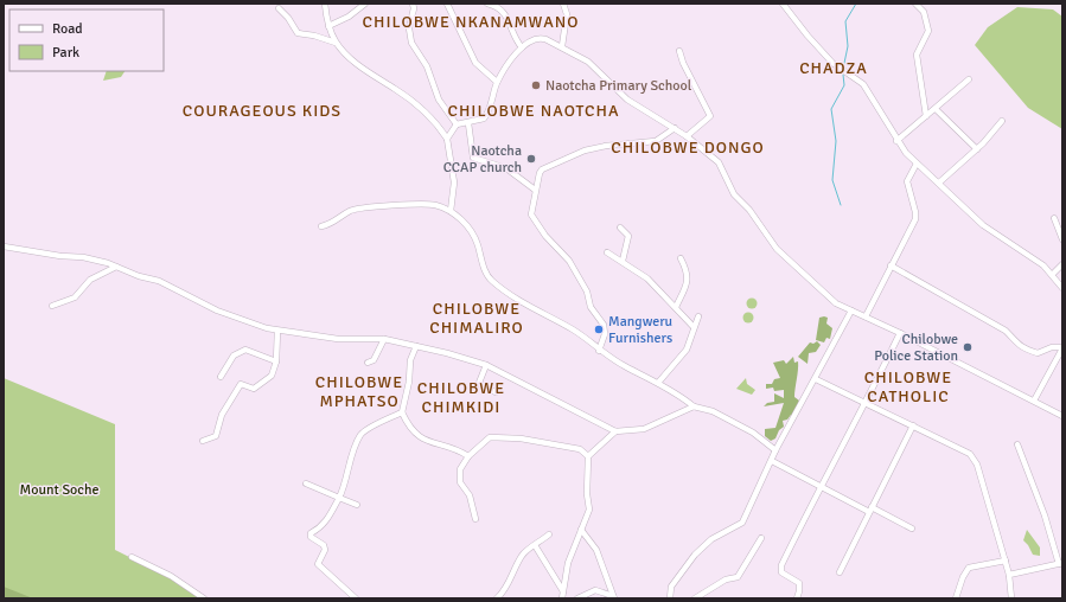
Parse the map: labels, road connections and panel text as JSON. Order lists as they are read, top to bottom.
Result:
{
  "districts": [
    "CHILOBWE NKANAMWANO",
    "CHADZA",
    "COURAGEOUS KIDS",
    "CHILOBWE NAOTCHA",
    "CHILOBWE DONGO",
    "CHILOBWE CHIMALIRO",
    "CHILOBWE CATHOLIC",
    "CHILOBWE MPHATSO",
    "CHILOBWE CHIMKIDI"
  ],
  "parks": ["Mount Soche"],
  "places": [
    "Naotcha Primary School",
    "Naotcha CCAP church",
    "Mangweru Furnishers",
    "Chilobwe Police Station"
  ],
  "legend": ["Road", "Park"]
}
